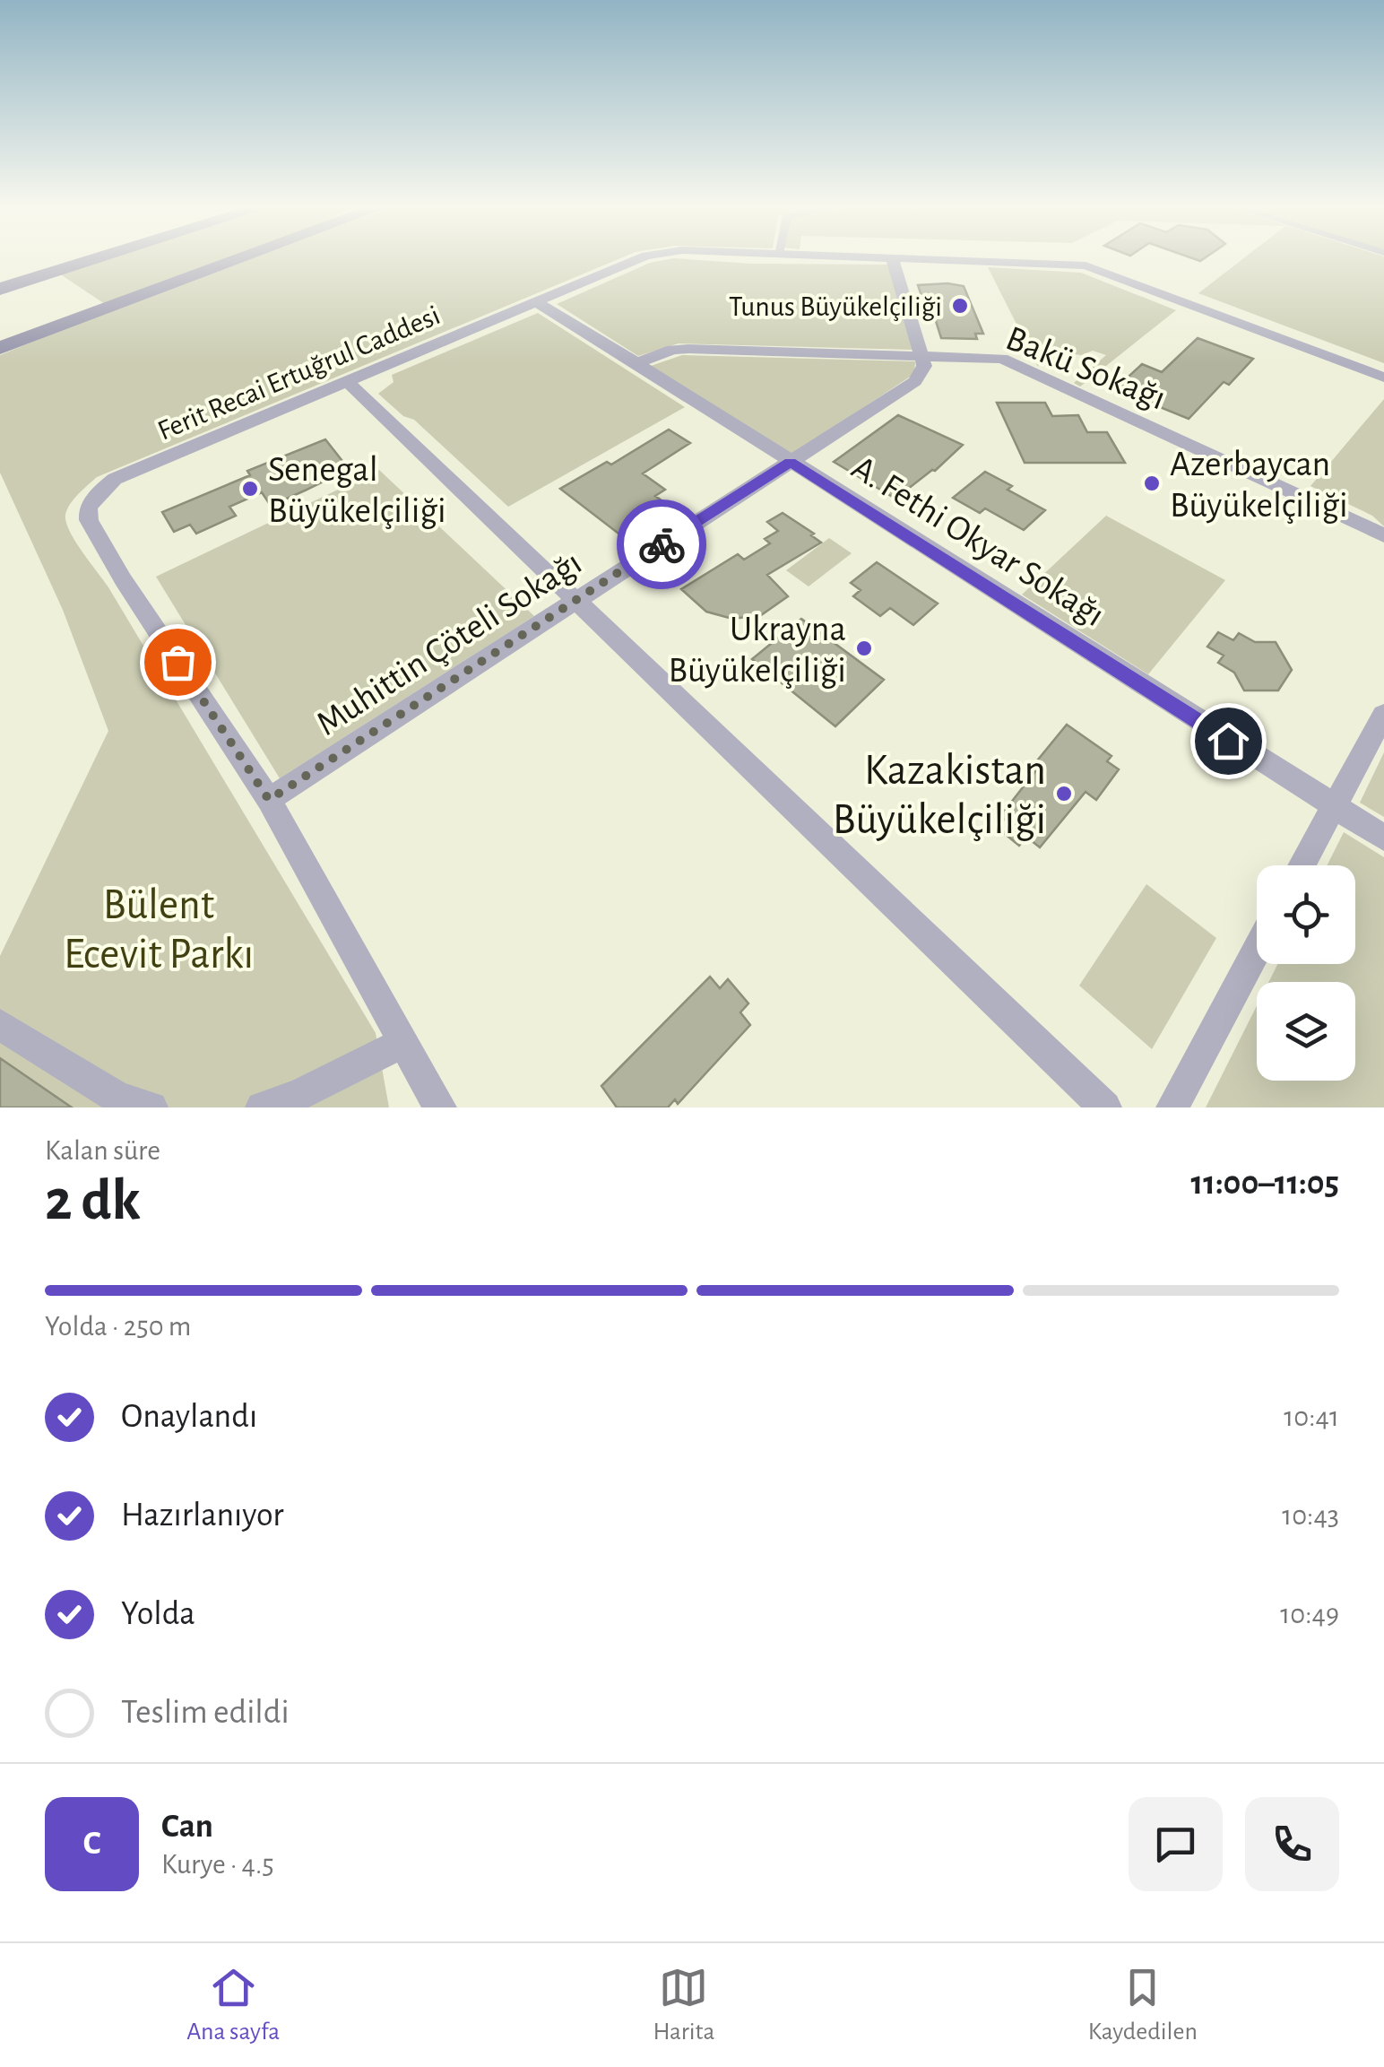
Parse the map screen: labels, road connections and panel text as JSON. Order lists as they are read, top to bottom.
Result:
{
  "streets": {
    "street": [
      "Bakü Sokağı",
      "Ferit Recai Ertuğrul Caddesi",
      "A. Fethi Okyar Sokağı",
      "Muhittin Çöteli Sokağı"
    ]
  },
  "crossings": [
    ["Bakü Sokağı", "A. Fethi Okyar Sokağı"],
    ["Bakü Sokağı", "Muhittin Çöteli Sokağı"],
    ["Ferit Recai Ertuğrul Caddesi", "A. Fethi Okyar Sokağı"],
    ["Ferit Recai Ertuğrul Caddesi", "Muhittin Çöteli Sokağı"],
    ["A. Fethi Okyar Sokağı", "Muhittin Çöteli Sokağı"]
  ],
  "parks": ["Bülent Ecevit Parkı"],
  "places": [
    "Tunus Büyükelçiliği",
    "Azerbaycan Büyükelçiliği",
    "Senegal Büyükelçiliği",
    "Ukrayna Büyükelçiliği",
    "Kazakistan Büyükelçiliği"
  ],
  "page": {
    "heading": ["2 dk", "Kalan süre", "11:00–11:05"],
    "panel": ["Can", "Kurye · 4.5"],
    "bar": "Yolda · 250 m",
    "list": [
      ["Onaylandı", "10:41"],
      ["Hazırlanıyor", "10:43"],
      ["Yolda", "10:49"],
      "Teslim edildi"
    ],
    "round": "C",
    "tabs": ["Ana sayfa", "Harita", "Kaydedilen"]
  }
}
